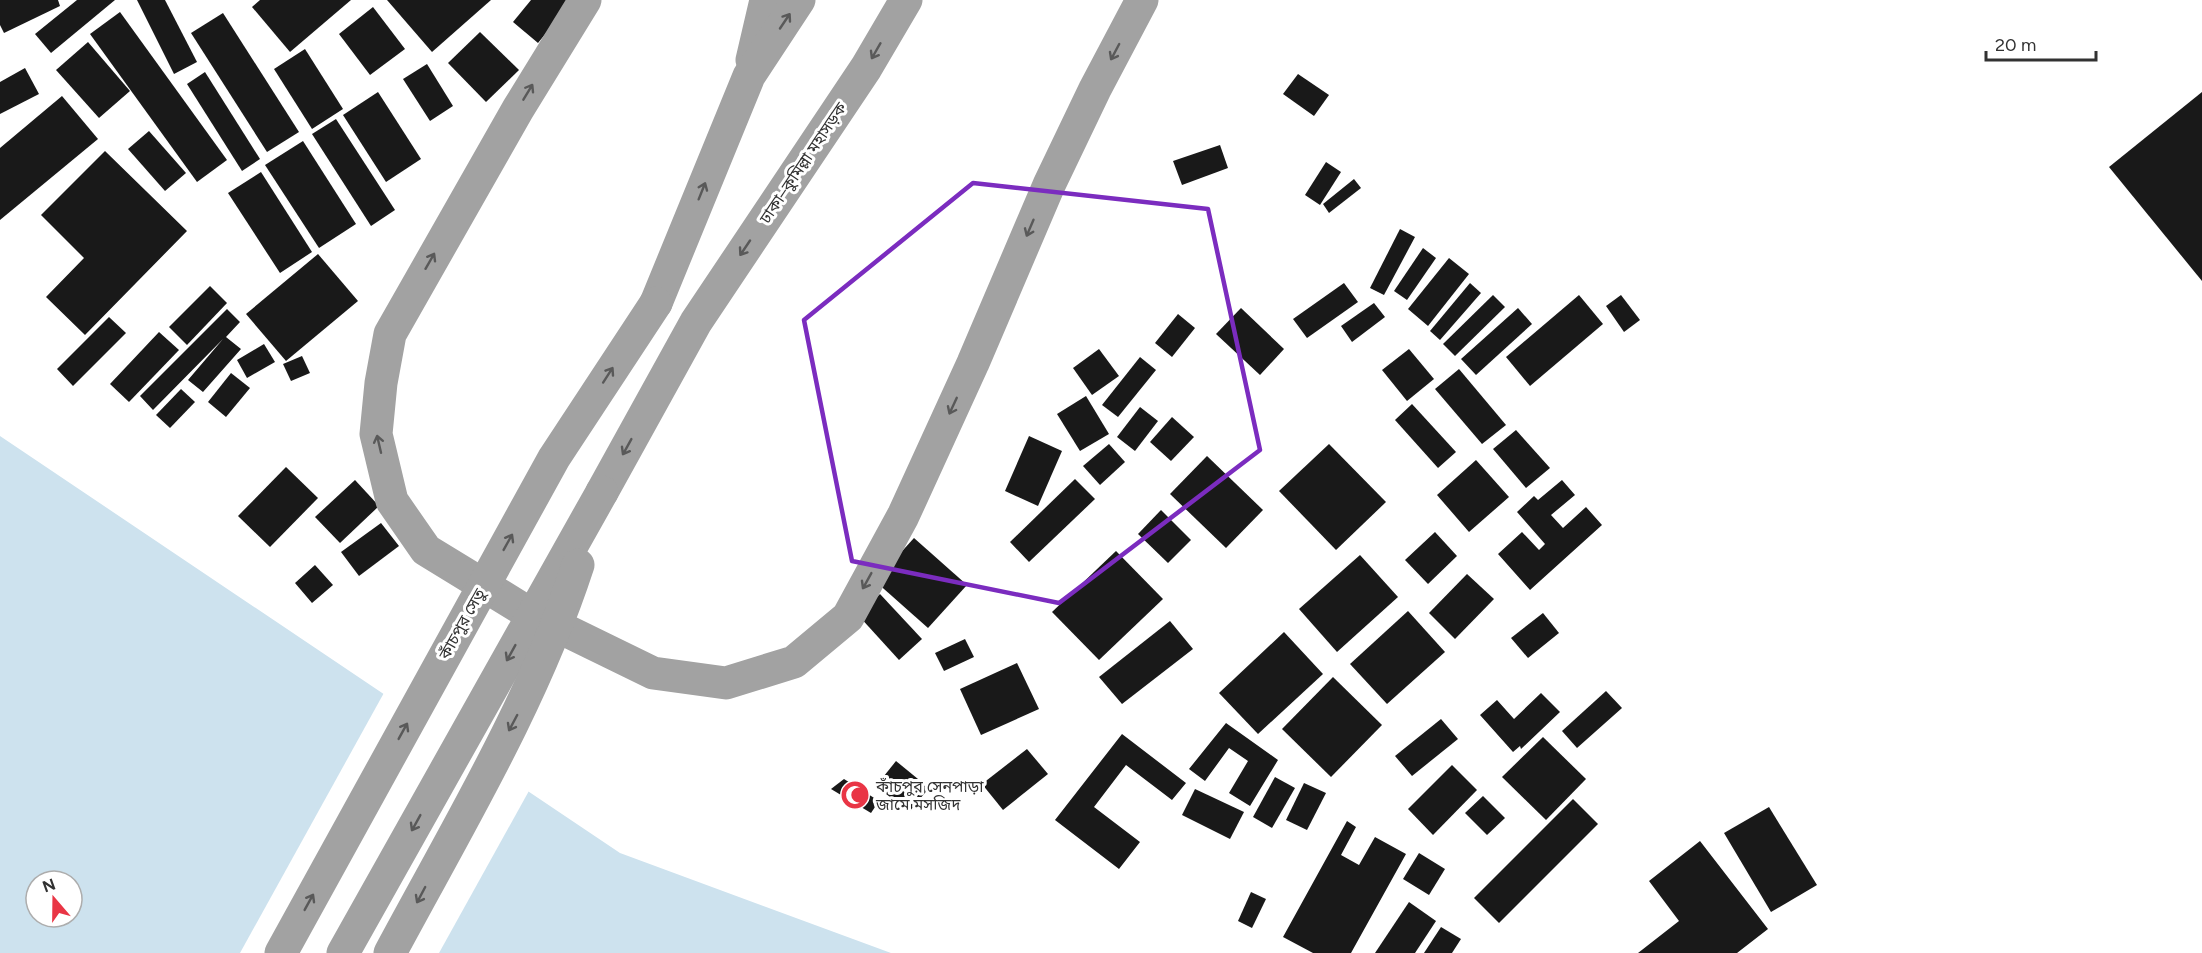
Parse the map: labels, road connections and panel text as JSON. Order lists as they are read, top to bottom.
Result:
{
  "streets": {
    "highway": ["ঢাকা–কুমিল্লা মহাসড়ক", "কাঁচপুর সেতু"]
  },
  "one_way": ["ঢাকা–কুমিল্লা মহাসড়ক"],
  "places": {
    "mosque": ["কাঁচপুর সেনপাড়া জামে মসজিদ"]
  },
  "scale_bar": "20 m",
  "north": "top"
}
